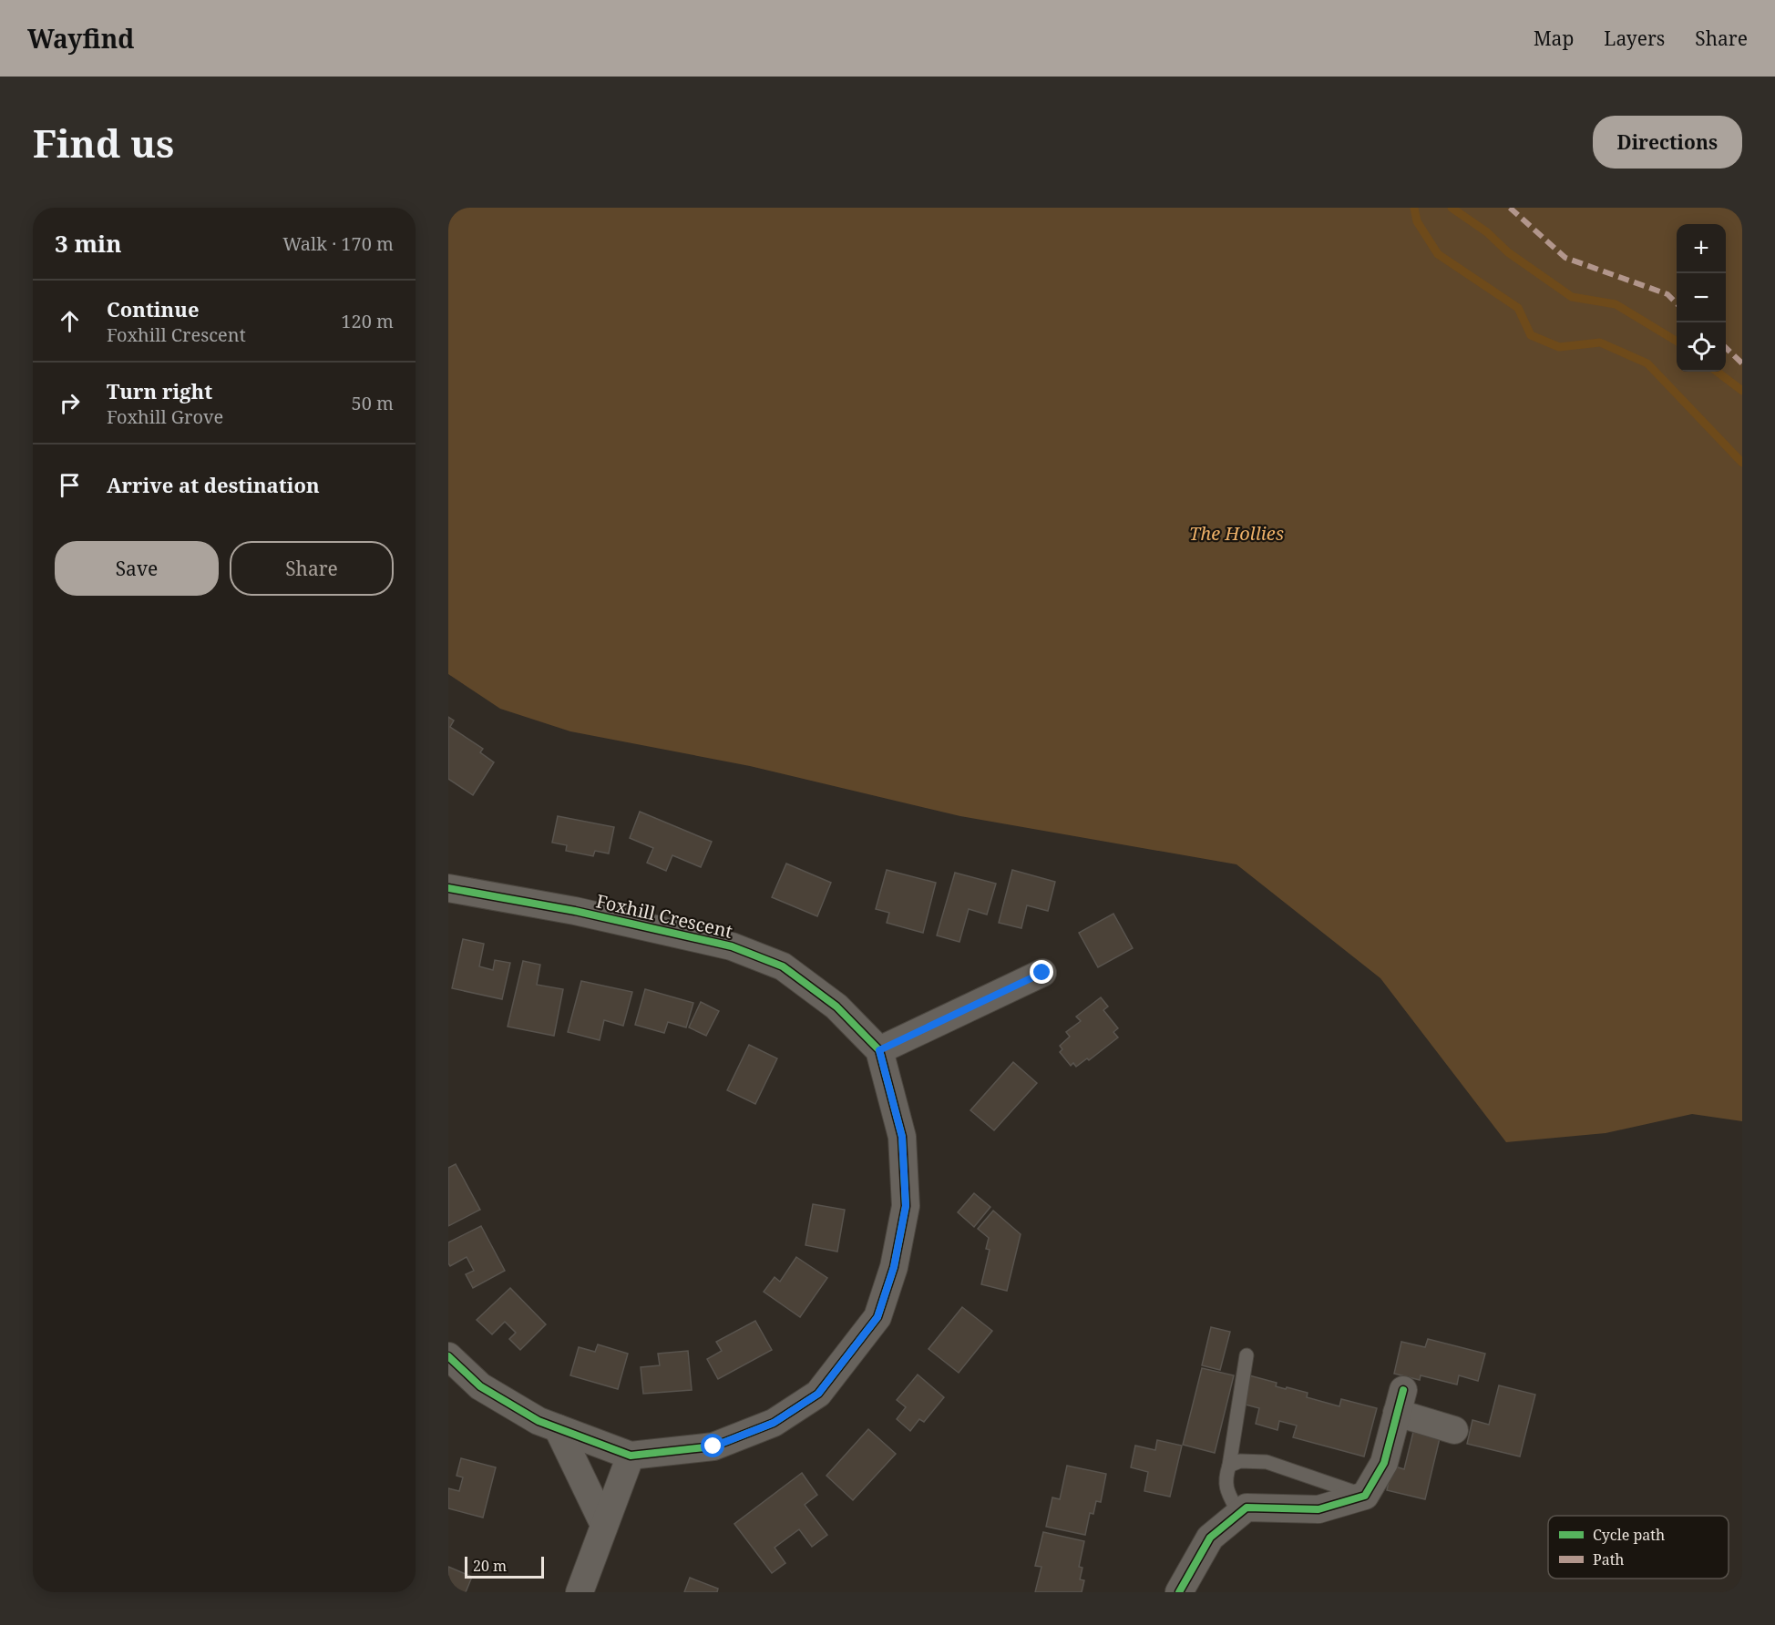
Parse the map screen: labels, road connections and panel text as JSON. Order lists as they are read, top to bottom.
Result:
{
  "streets": {
    "street": ["Foxhill Crescent"]
  },
  "parks": ["The Hollies"],
  "legend": ["Cycle path", "Path"],
  "scale_bar": "20 m",
  "page": {
    "header": "Wayfind",
    "nav": ["Map", "Layers", "Share"],
    "buttons": [
      "Directions",
      ["Save", "Share"]
    ],
    "title": "Find us",
    "heading": ["3 min", "Walk · 170 m"],
    "map_buttons": ["+", "−"],
    "list": [
      ["Continue", "Foxhill Crescent", "120 m"],
      ["Turn right", "Foxhill Grove", "50 m"],
      "Arrive at destination"
    ],
    "scale": "20 m"
  }
}
